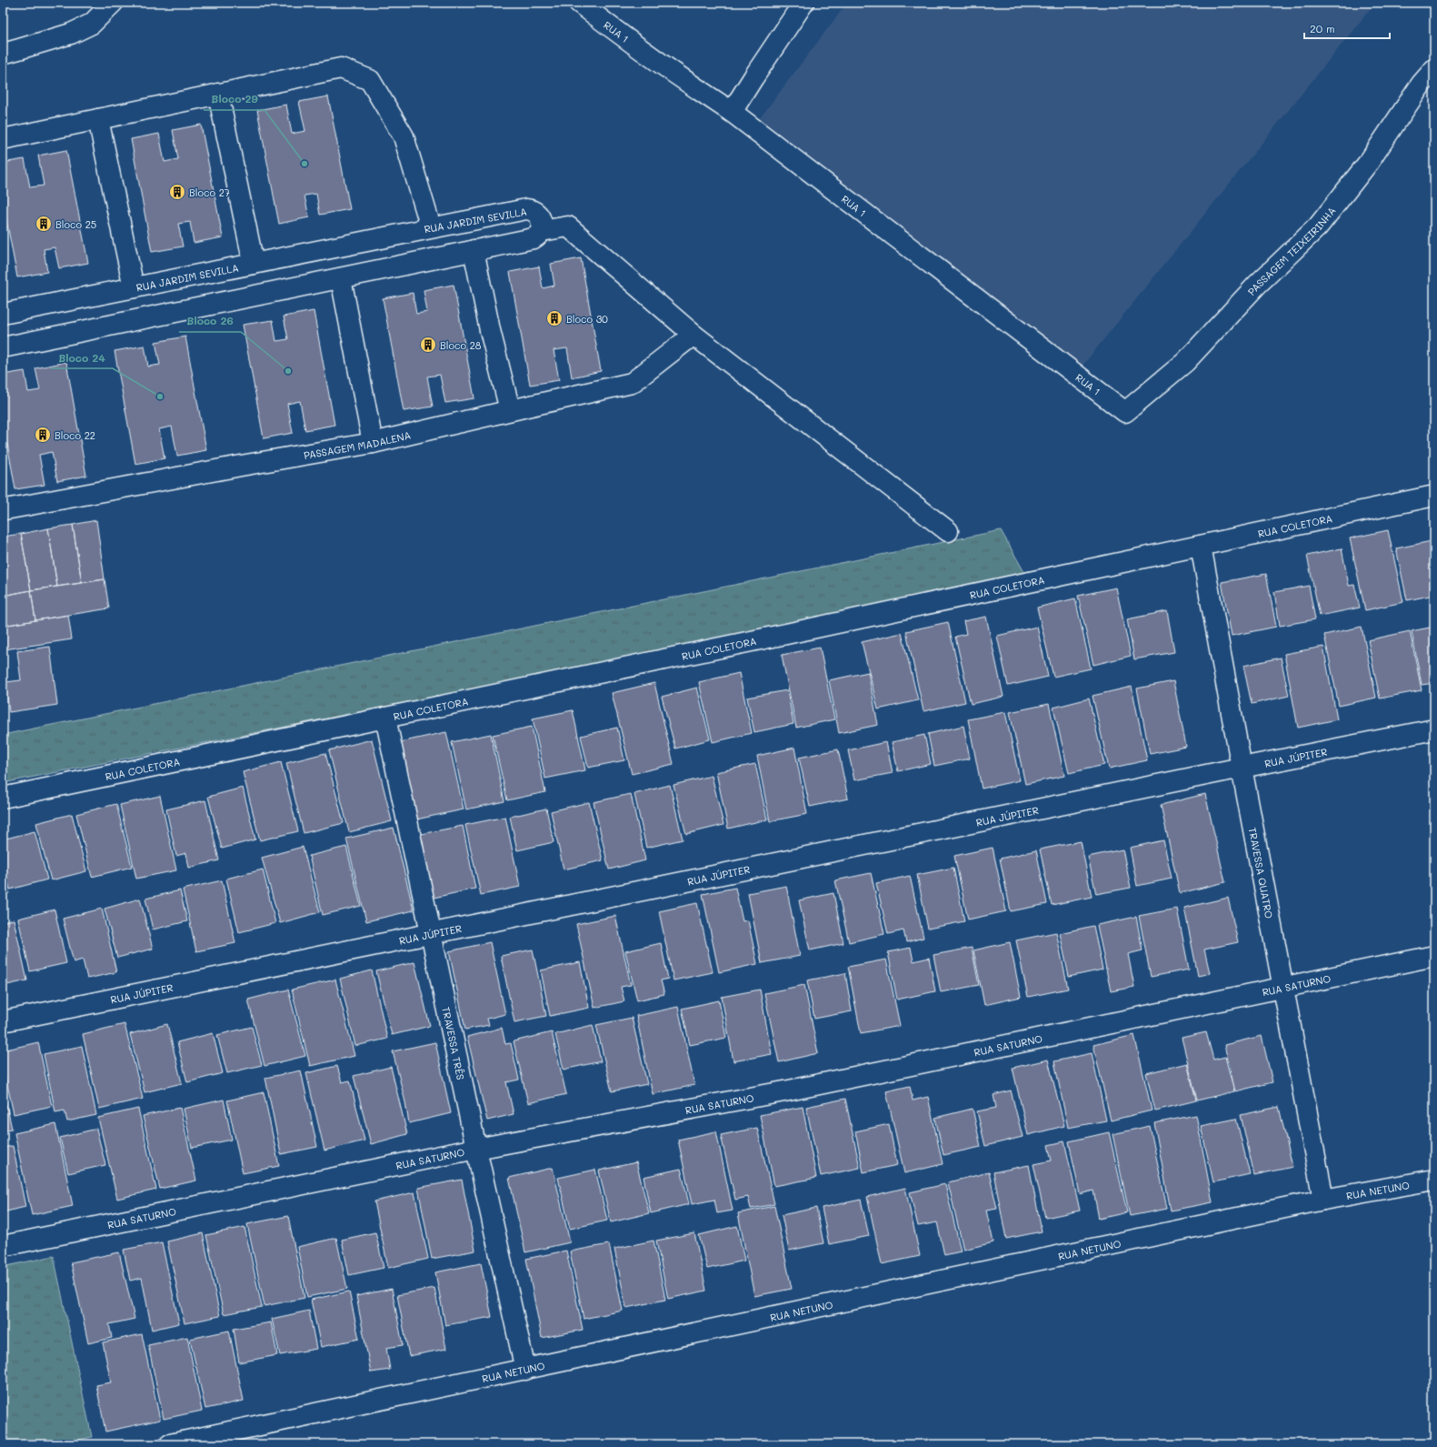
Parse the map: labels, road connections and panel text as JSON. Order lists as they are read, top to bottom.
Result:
{
  "streets": {
    "street": [
      "RUA 1",
      "RUA JARDIM SEVILLA",
      "PASSAGEM TEIXEIRINHA",
      "PASSAGEM MADALENA",
      "RUA COLETORA",
      "RUA JÚPITER",
      "TRAVESSA QUATRO",
      "RUA SATURNO",
      "TRAVESSA TRÊS",
      "RUA NETUNO"
    ]
  },
  "crossings": [
    ["RUA 1", "PASSAGEM TEIXEIRINHA"],
    ["RUA COLETORA", "TRAVESSA QUATRO"],
    ["RUA COLETORA", "TRAVESSA TRÊS"],
    ["RUA JÚPITER", "TRAVESSA QUATRO"],
    ["RUA JÚPITER", "TRAVESSA TRÊS"],
    ["TRAVESSA QUATRO", "RUA SATURNO"],
    ["TRAVESSA QUATRO", "RUA NETUNO"],
    ["RUA SATURNO", "TRAVESSA TRÊS"],
    ["TRAVESSA TRÊS", "RUA NETUNO"]
  ],
  "places": {
    "other": ["Bloco 29", "Bloco 26", "Bloco 24"],
    "building": [
      "Bloco 27",
      "Bloco 25",
      "Bloco 30",
      "Bloco 28",
      "Bloco 22"
    ]
  },
  "scale_bar": "20 m"
}
